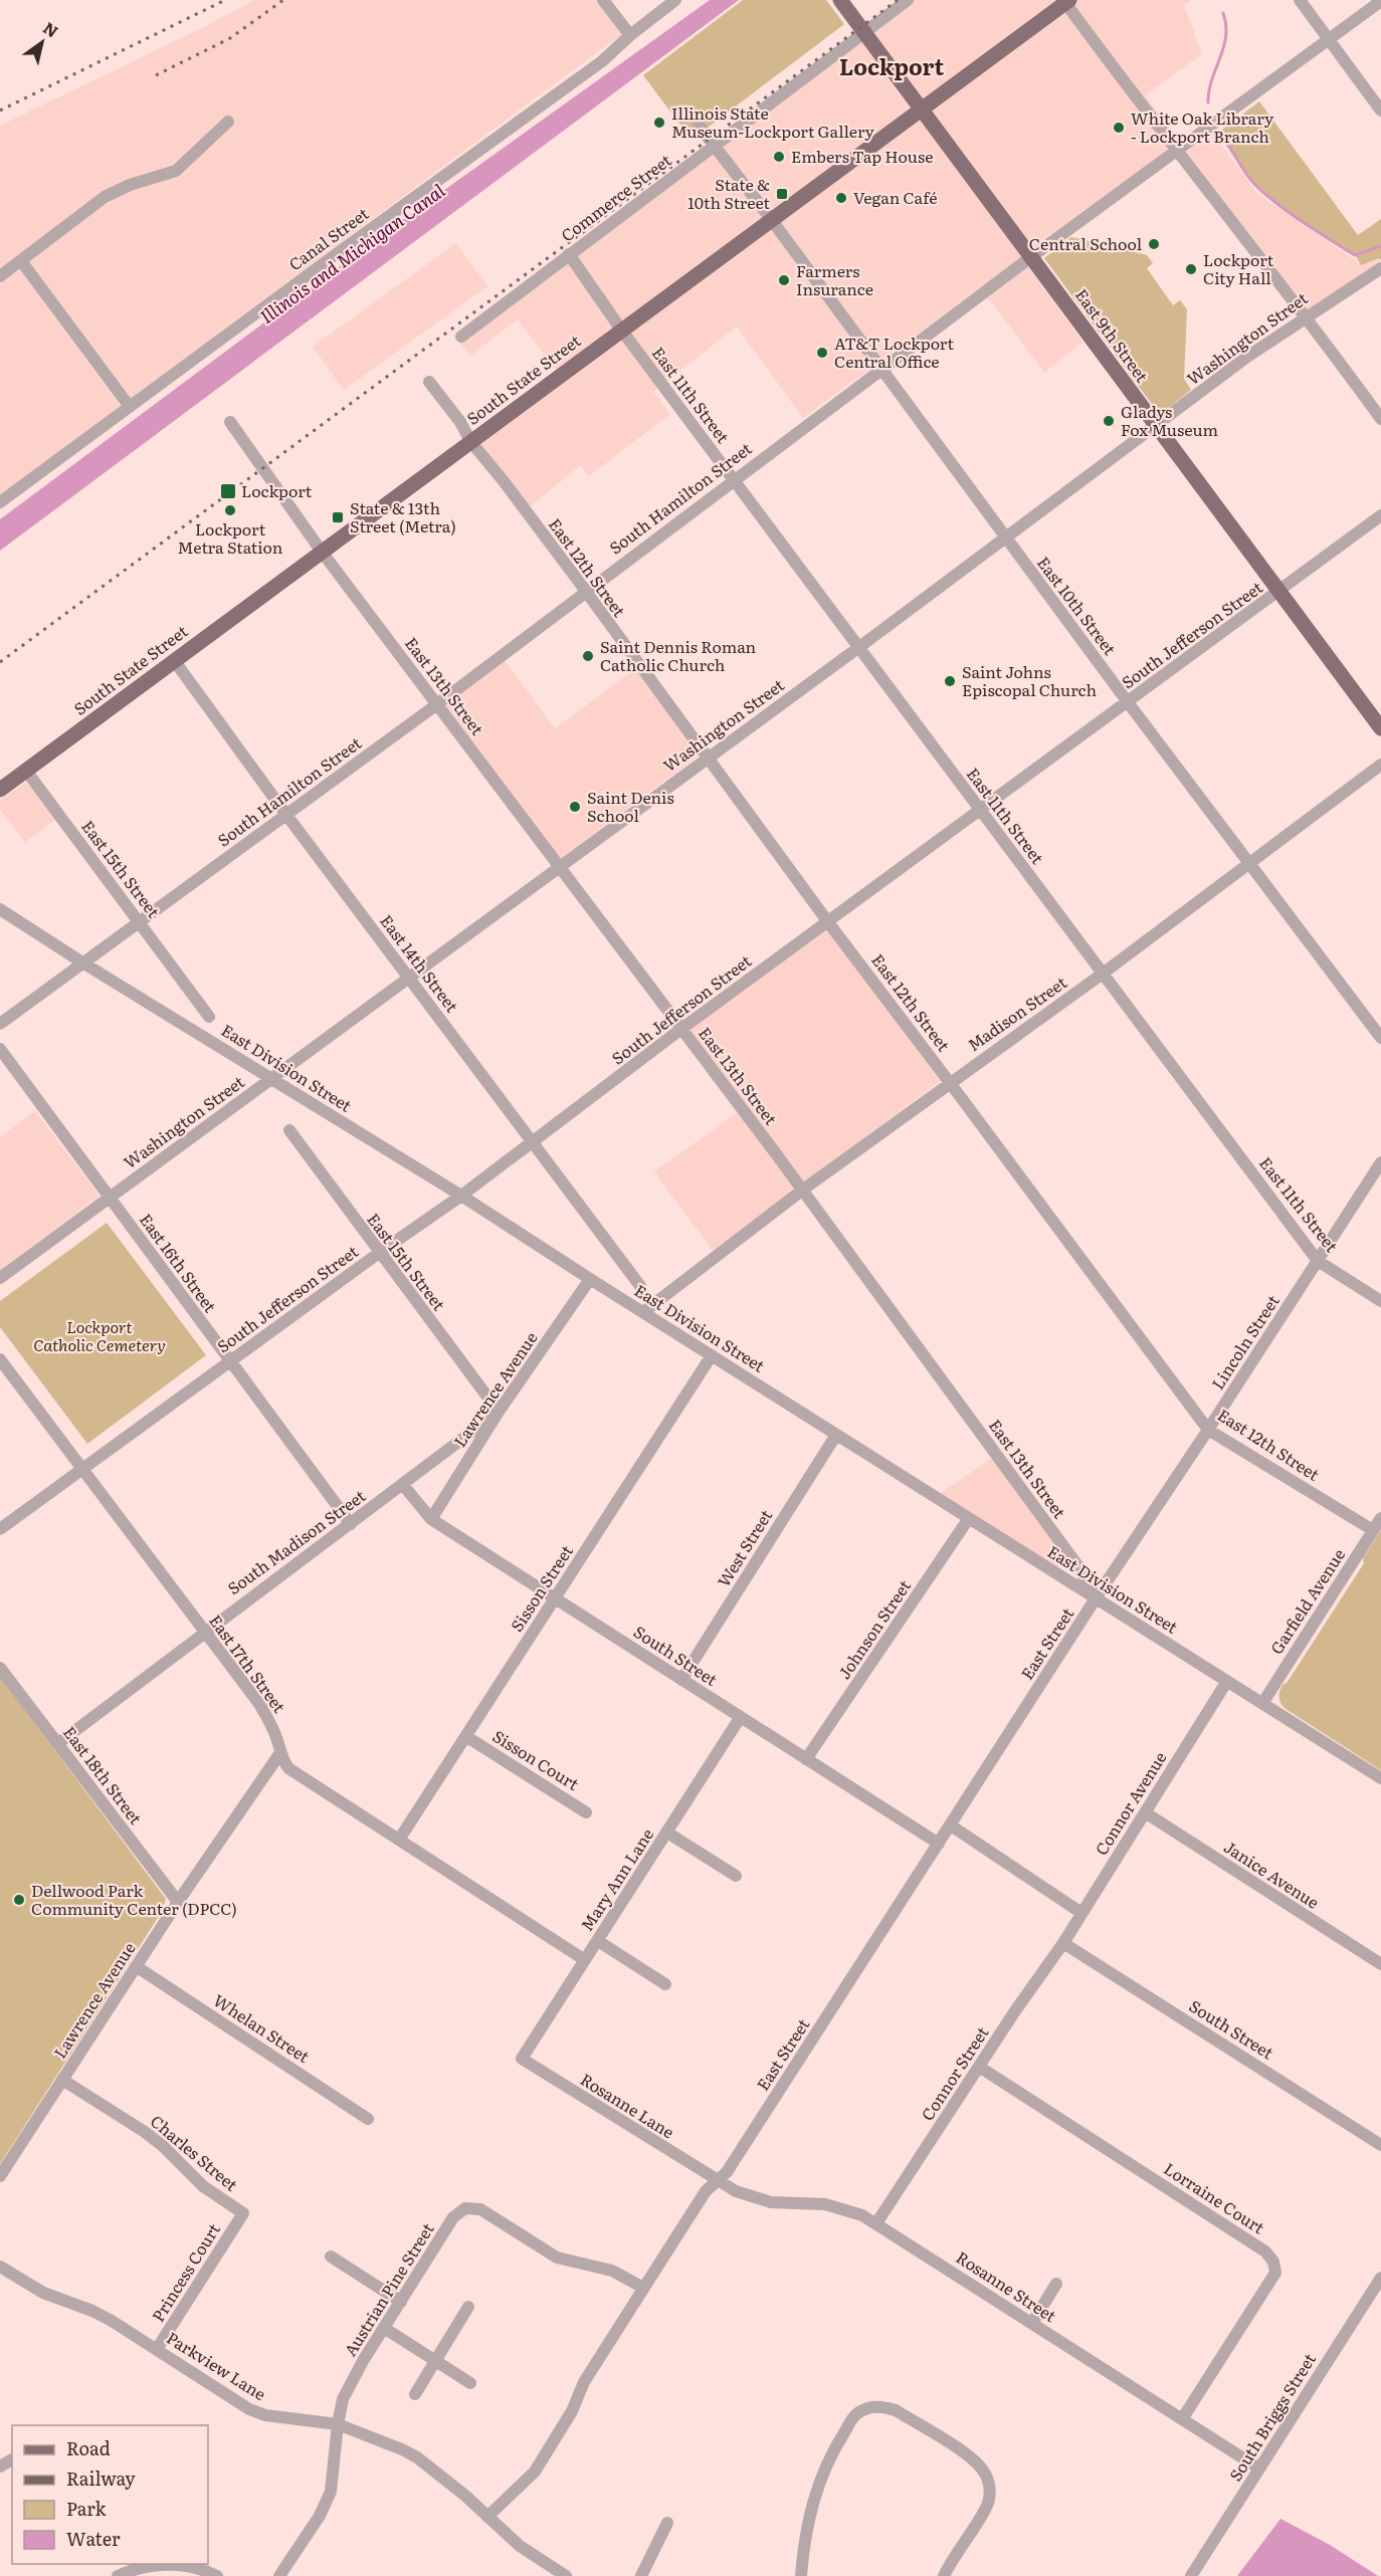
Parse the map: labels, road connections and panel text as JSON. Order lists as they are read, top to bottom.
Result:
{
  "streets": {
    "main road": ["East 9th Street", "South State Street"],
    "street": [
      "Commerce Street",
      "Canal Street",
      "Washington Street",
      "East 11th Street",
      "South Hamilton Street",
      "East 12th Street",
      "East 10th Street",
      "South Jefferson Street",
      "East 13th Street",
      "East 15th Street",
      "East 14th Street",
      "Madison Street",
      "East Division Street",
      "East 16th Street",
      "Lincoln Street",
      "Lawrence Avenue",
      "South Madison Street",
      "West Street",
      "Sisson Street",
      "Garfield Avenue",
      "Johnson Street",
      "East Street",
      "South Street",
      "East 17th Street",
      "Sisson Court",
      "East 18th Street",
      "Connor Avenue",
      "Janice Avenue",
      "Mary Ann Lane",
      "Whelan Street",
      "Connor Street",
      "Rosanne Lane",
      "Charles Street",
      "Lorraine Court",
      "Princess Court",
      "Rosanne Street",
      "Austrian Pine Street",
      "Parkview Lane",
      "South Briggs Street"
    ]
  },
  "crossings": [
    ["Commerce Street", "East 9th Street"],
    ["Commerce Street", "East 11th Street"],
    ["Commerce Street", "East 10th Street"],
    ["East 9th Street", "Washington Street"],
    ["East 9th Street", "South State Street"],
    ["East 9th Street", "South Hamilton Street"],
    ["East 9th Street", "South Jefferson Street"],
    ["Washington Street", "East 11th Street"],
    ["Washington Street", "East 12th Street"],
    ["Washington Street", "East 10th Street"],
    ["Washington Street", "East 13th Street"],
    ["Washington Street", "East 14th Street"],
    ["Washington Street", "East Division Street"],
    ["Washington Street", "East 16th Street"],
    ["South State Street", "East 11th Street"],
    ["South State Street", "East 12th Street"],
    ["South State Street", "East 10th Street"],
    ["South State Street", "East 13th Street"],
    ["South State Street", "East 15th Street"],
    ["South State Street", "East 14th Street"],
    ["East 11th Street", "South Hamilton Street"],
    ["East 11th Street", "South Jefferson Street"],
    ["East 11th Street", "Madison Street"],
    ["East 11th Street", "Lincoln Street"],
    ["South Hamilton Street", "East 12th Street"],
    ["South Hamilton Street", "East 10th Street"],
    ["South Hamilton Street", "East 13th Street"],
    ["South Hamilton Street", "East 15th Street"],
    ["South Hamilton Street", "East 14th Street"],
    ["South Hamilton Street", "East Division Street"],
    ["East 12th Street", "South Jefferson Street"],
    ["East 12th Street", "Madison Street"],
    ["East 12th Street", "Lincoln Street"],
    ["East 12th Street", "Garfield Avenue"],
    ["East 10th Street", "South Jefferson Street"],
    ["East 10th Street", "Madison Street"],
    ["South Jefferson Street", "East 13th Street"],
    ["South Jefferson Street", "East 15th Street"],
    ["South Jefferson Street", "East 14th Street"],
    ["South Jefferson Street", "East Division Street"],
    ["South Jefferson Street", "East 16th Street"],
    ["South Jefferson Street", "East 17th Street"],
    ["East 13th Street", "Madison Street"],
    ["East 13th Street", "East Division Street"],
    ["East 13th Street", "Lincoln Street"],
    ["East 13th Street", "East Street"],
    ["East 15th Street", "Lawrence Avenue"],
    ["East 15th Street", "South Madison Street"],
    ["Madison Street", "East Division Street"],
    ["East Division Street", "Lincoln Street"],
    ["East Division Street", "Lawrence Avenue"],
    ["East Division Street", "West Street"],
    ["East Division Street", "Sisson Street"],
    ["East Division Street", "Garfield Avenue"],
    ["East Division Street", "Johnson Street"],
    ["East Division Street", "East Street"],
    ["East Division Street", "Connor Avenue"],
    ["East 16th Street", "South Madison Street"],
    ["Lincoln Street", "East Street"],
    ["Lawrence Avenue", "South Madison Street"],
    ["Lawrence Avenue", "South Street"],
    ["Lawrence Avenue", "East 17th Street"],
    ["Lawrence Avenue", "East 18th Street"],
    ["Lawrence Avenue", "Whelan Street"],
    ["Lawrence Avenue", "Charles Street"],
    ["South Madison Street", "South Street"],
    ["South Madison Street", "East 17th Street"],
    ["South Madison Street", "East 18th Street"],
    ["West Street", "South Street"],
    ["Sisson Street", "South Street"],
    ["Sisson Street", "East 17th Street"],
    ["Sisson Street", "Sisson Court"],
    ["Johnson Street", "South Street"],
    ["East Street", "South Street"],
    ["East Street", "Rosanne Lane"],
    ["East Street", "Rosanne Street"],
    ["East Street", "Austrian Pine Street"],
    ["East Street", "Parkview Lane"],
    ["South Street", "Connor Avenue"],
    ["South Street", "Mary Ann Lane"],
    ["South Street", "Connor Street"],
    ["East 17th Street", "Mary Ann Lane"],
    ["Connor Avenue", "Janice Avenue"],
    ["Connor Avenue", "Connor Street"],
    ["Mary Ann Lane", "Rosanne Lane"],
    ["Connor Street", "Lorraine Court"],
    ["Connor Street", "Rosanne Street"],
    ["Rosanne Lane", "Rosanne Street"],
    ["Charles Street", "Princess Court"],
    ["Lorraine Court", "Rosanne Street"],
    ["Princess Court", "Parkview Lane"],
    ["Rosanne Street", "South Briggs Street"],
    ["Austrian Pine Street", "Parkview Lane"]
  ],
  "districts": ["Lockport"],
  "water": ["Illinois and Michigan Canal"],
  "parks": ["Lockport Catholic Cemetery"],
  "places": {
    "other": [
      "Illinois State Museum-Lockport Gallery",
      "White Oak Library - Lockport Branch",
      "Embers Tap House",
      "Vegan Café",
      "Central School",
      "Lockport City Hall",
      "Farmers Insurance",
      "AT&T Lockport Central Office",
      "Gladys Fox Museum",
      "Lockport Metra Station",
      "Saint Dennis Roman Catholic Church",
      "Saint Johns Episcopal Church",
      "Saint Denis School",
      "Dellwood Park Community Center (DPCC)"
    ],
    "transit": ["State & 10th Street", "Lockport", "State & 13th Street (Metra)"]
  },
  "legend": [
    "Road",
    "Railway",
    "Park",
    "Water"
  ],
  "north": "top right"
}
